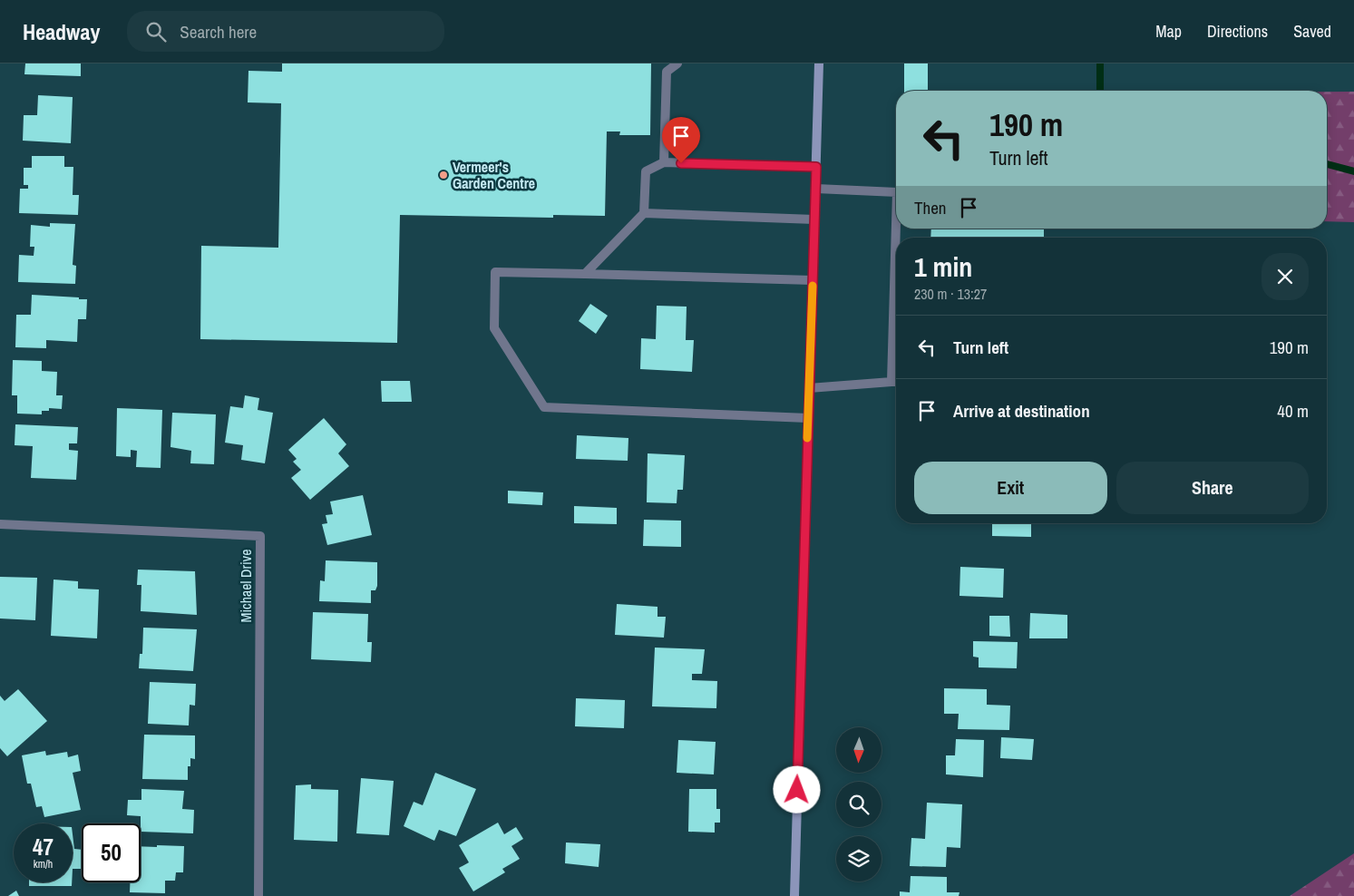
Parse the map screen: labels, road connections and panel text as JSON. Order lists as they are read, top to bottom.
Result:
{
  "streets": {
    "street": ["Michael Drive"]
  },
  "places": ["Vermeer's Garden Centre"],
  "north": "bottom",
  "page": {
    "header": "Headway",
    "search": "Search here",
    "nav": ["Map", "Directions", "Saved"],
    "turn": ["190 m", "Turn left"],
    "then": "Then",
    "heading": ["1 min", "230 m · 13:27"],
    "list": [
      {
        "name": "Turn left",
        "value": "190 m"
      },
      {
        "name": "Arrive at destination",
        "value": "40 m"
      }
    ],
    "buttons": ["Exit", "Share"],
    "speed": "47 km/h",
    "limit": "50"
  }
}
